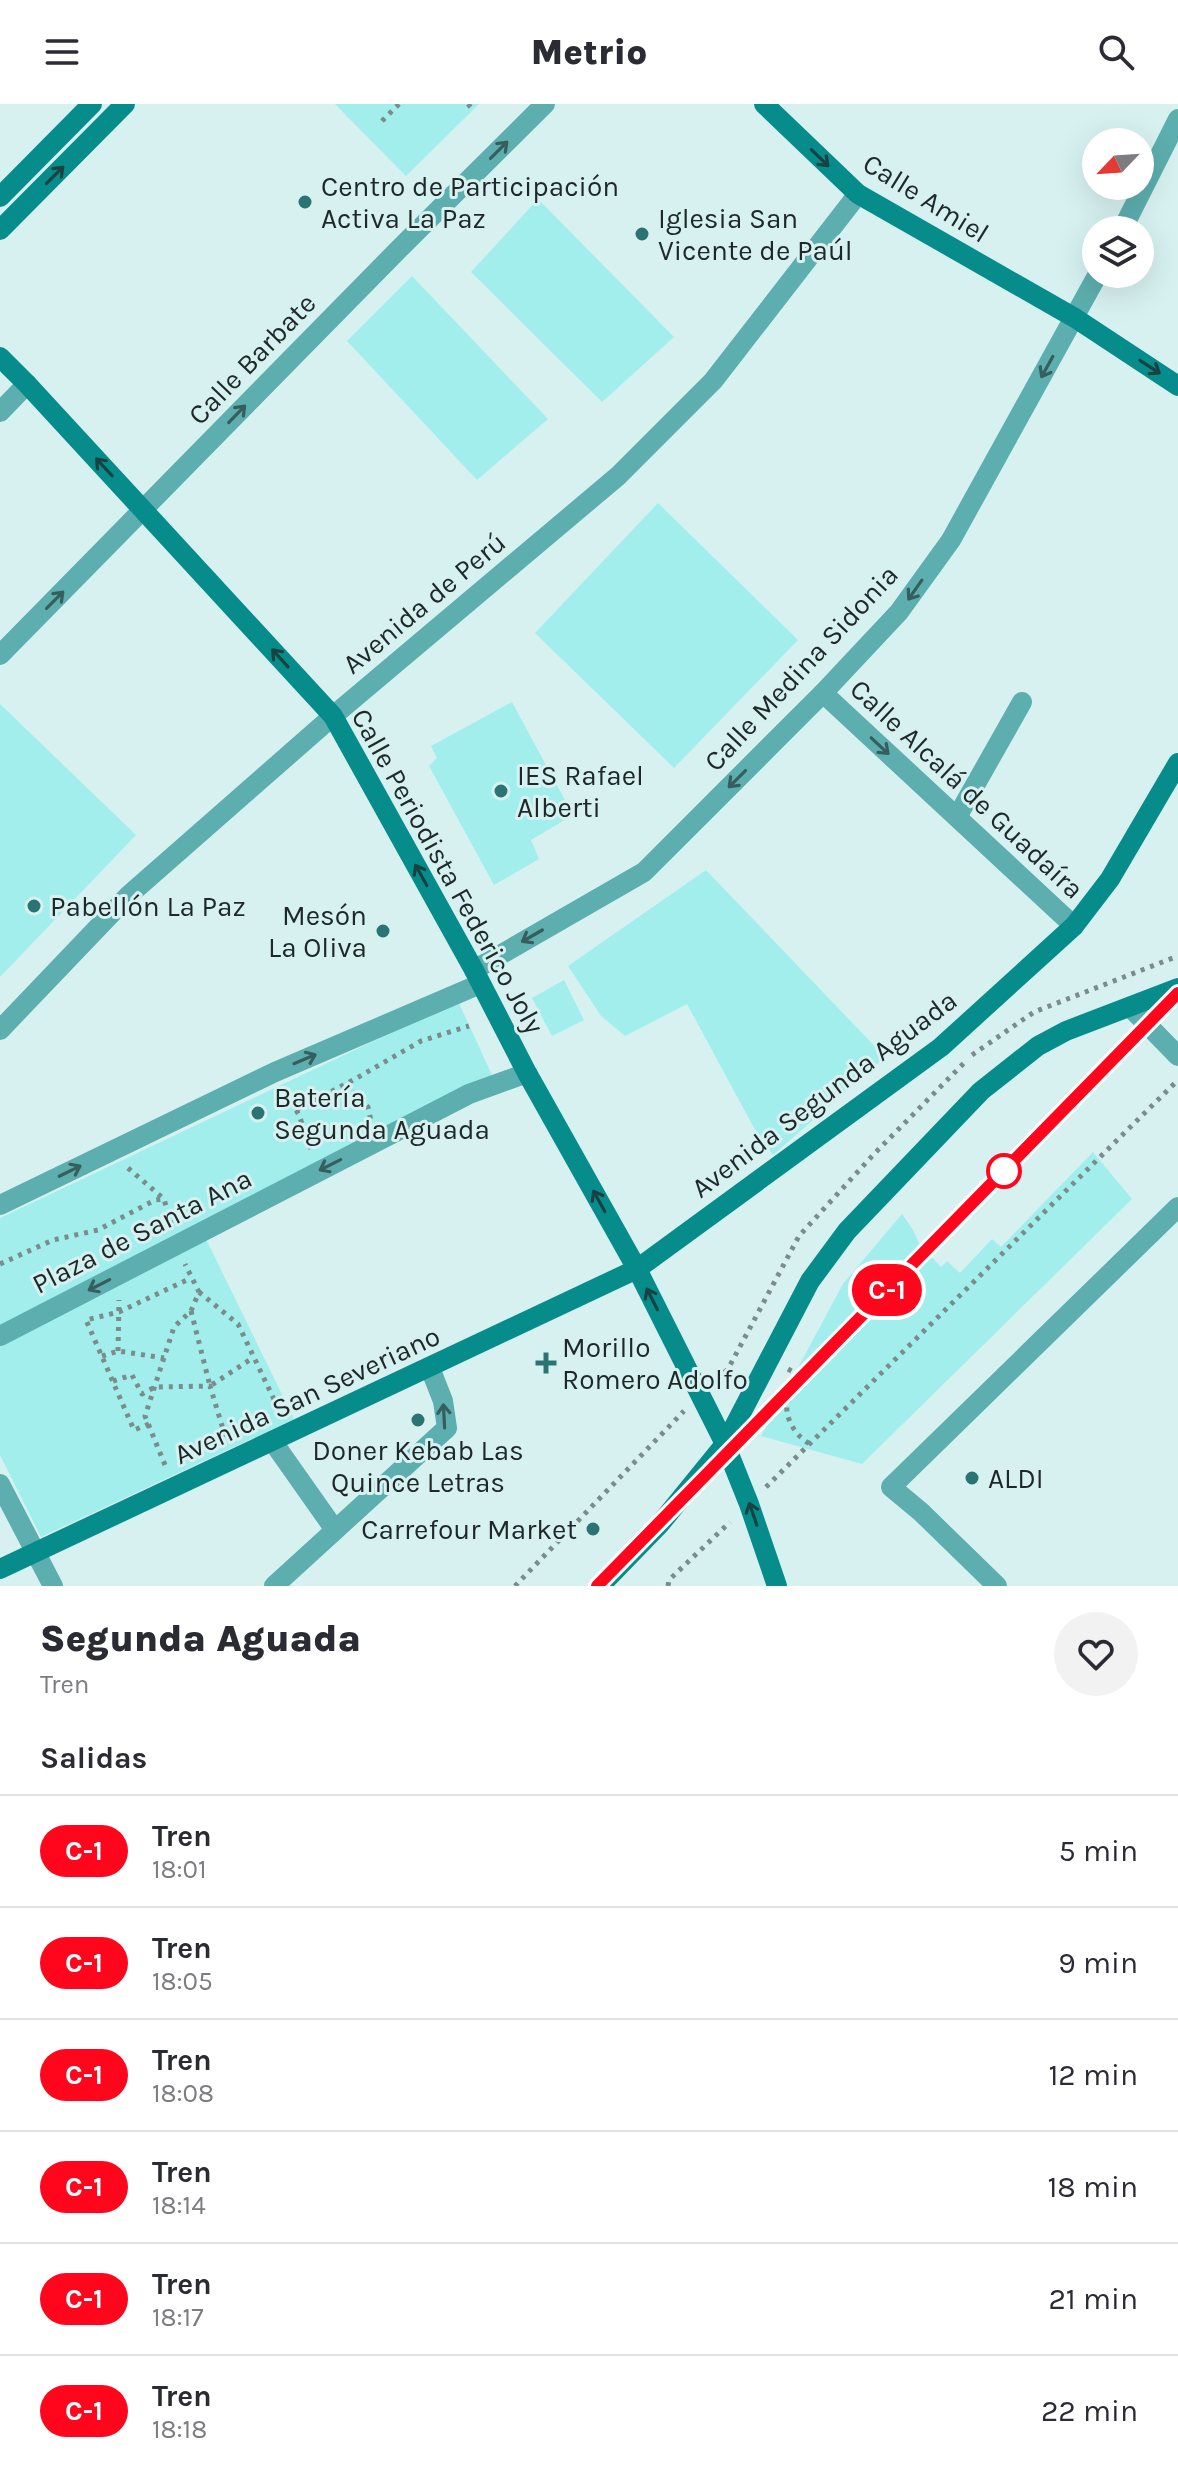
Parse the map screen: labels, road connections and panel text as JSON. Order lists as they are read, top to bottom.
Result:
{
  "streets": {
    "street": [
      "Calle Amiel",
      "Calle Barbate",
      "Avenida de Perú",
      "Calle Medina Sidonia",
      "Calle Alcalá de Guadaíra",
      "Calle Periodista Federico Joly",
      "Avenida Segunda Aguada",
      "Plaza de Santa Ana",
      "Avenida San Severiano"
    ]
  },
  "crossings": [
    ["Calle Amiel", "Avenida de Perú"],
    ["Calle Amiel", "Calle Medina Sidonia"],
    ["Calle Barbate", "Calle Periodista Federico Joly"],
    ["Avenida de Perú", "Calle Periodista Federico Joly"],
    ["Calle Medina Sidonia", "Calle Alcalá de Guadaíra"],
    ["Calle Medina Sidonia", "Calle Periodista Federico Joly"],
    ["Calle Alcalá de Guadaíra", "Avenida Segunda Aguada"],
    ["Calle Periodista Federico Joly", "Avenida Segunda Aguada"],
    ["Calle Periodista Federico Joly", "Plaza de Santa Ana"],
    ["Calle Periodista Federico Joly", "Avenida San Severiano"],
    ["Avenida Segunda Aguada", "Avenida San Severiano"]
  ],
  "one_way": [
    "Calle Amiel",
    "Calle Barbate",
    "Calle Medina Sidonia",
    "Calle Alcalá de Guadaíra",
    "Calle Periodista Federico Joly"
  ],
  "places": {
    "other": [
      "Centro de Participación Activa La Paz",
      "Iglesia San Vicente de Paúl",
      "IES Rafael Alberti",
      "Pabellón La Paz",
      "Mesón La Oliva",
      "Batería Segunda Aguada",
      "Doner Kebab Las Quince Letras",
      "ALDI",
      "Carrefour Market"
    ],
    "health": ["Morillo Romero Adolfo"]
  },
  "north": "bottom left",
  "page": {
    "header": "Metrio",
    "on_map": "C-1",
    "heading": [
      ["Segunda Aguada", "Tren"],
      "Salidas"
    ],
    "list": [
      {
        "mark": "C-1",
        "name": "Tren",
        "note": "18:01",
        "value": "5 min"
      },
      {
        "mark": "C-1",
        "name": "Tren",
        "note": "18:05",
        "value": "9 min"
      },
      {
        "mark": "C-1",
        "name": "Tren",
        "note": "18:08",
        "value": "12 min"
      },
      {
        "mark": "C-1",
        "name": "Tren",
        "note": "18:14",
        "value": "18 min"
      },
      {
        "mark": "C-1",
        "name": "Tren",
        "note": "18:17",
        "value": "21 min"
      },
      {
        "mark": "C-1",
        "name": "Tren",
        "note": "18:18",
        "value": "22 min"
      }
    ]
  }
}
